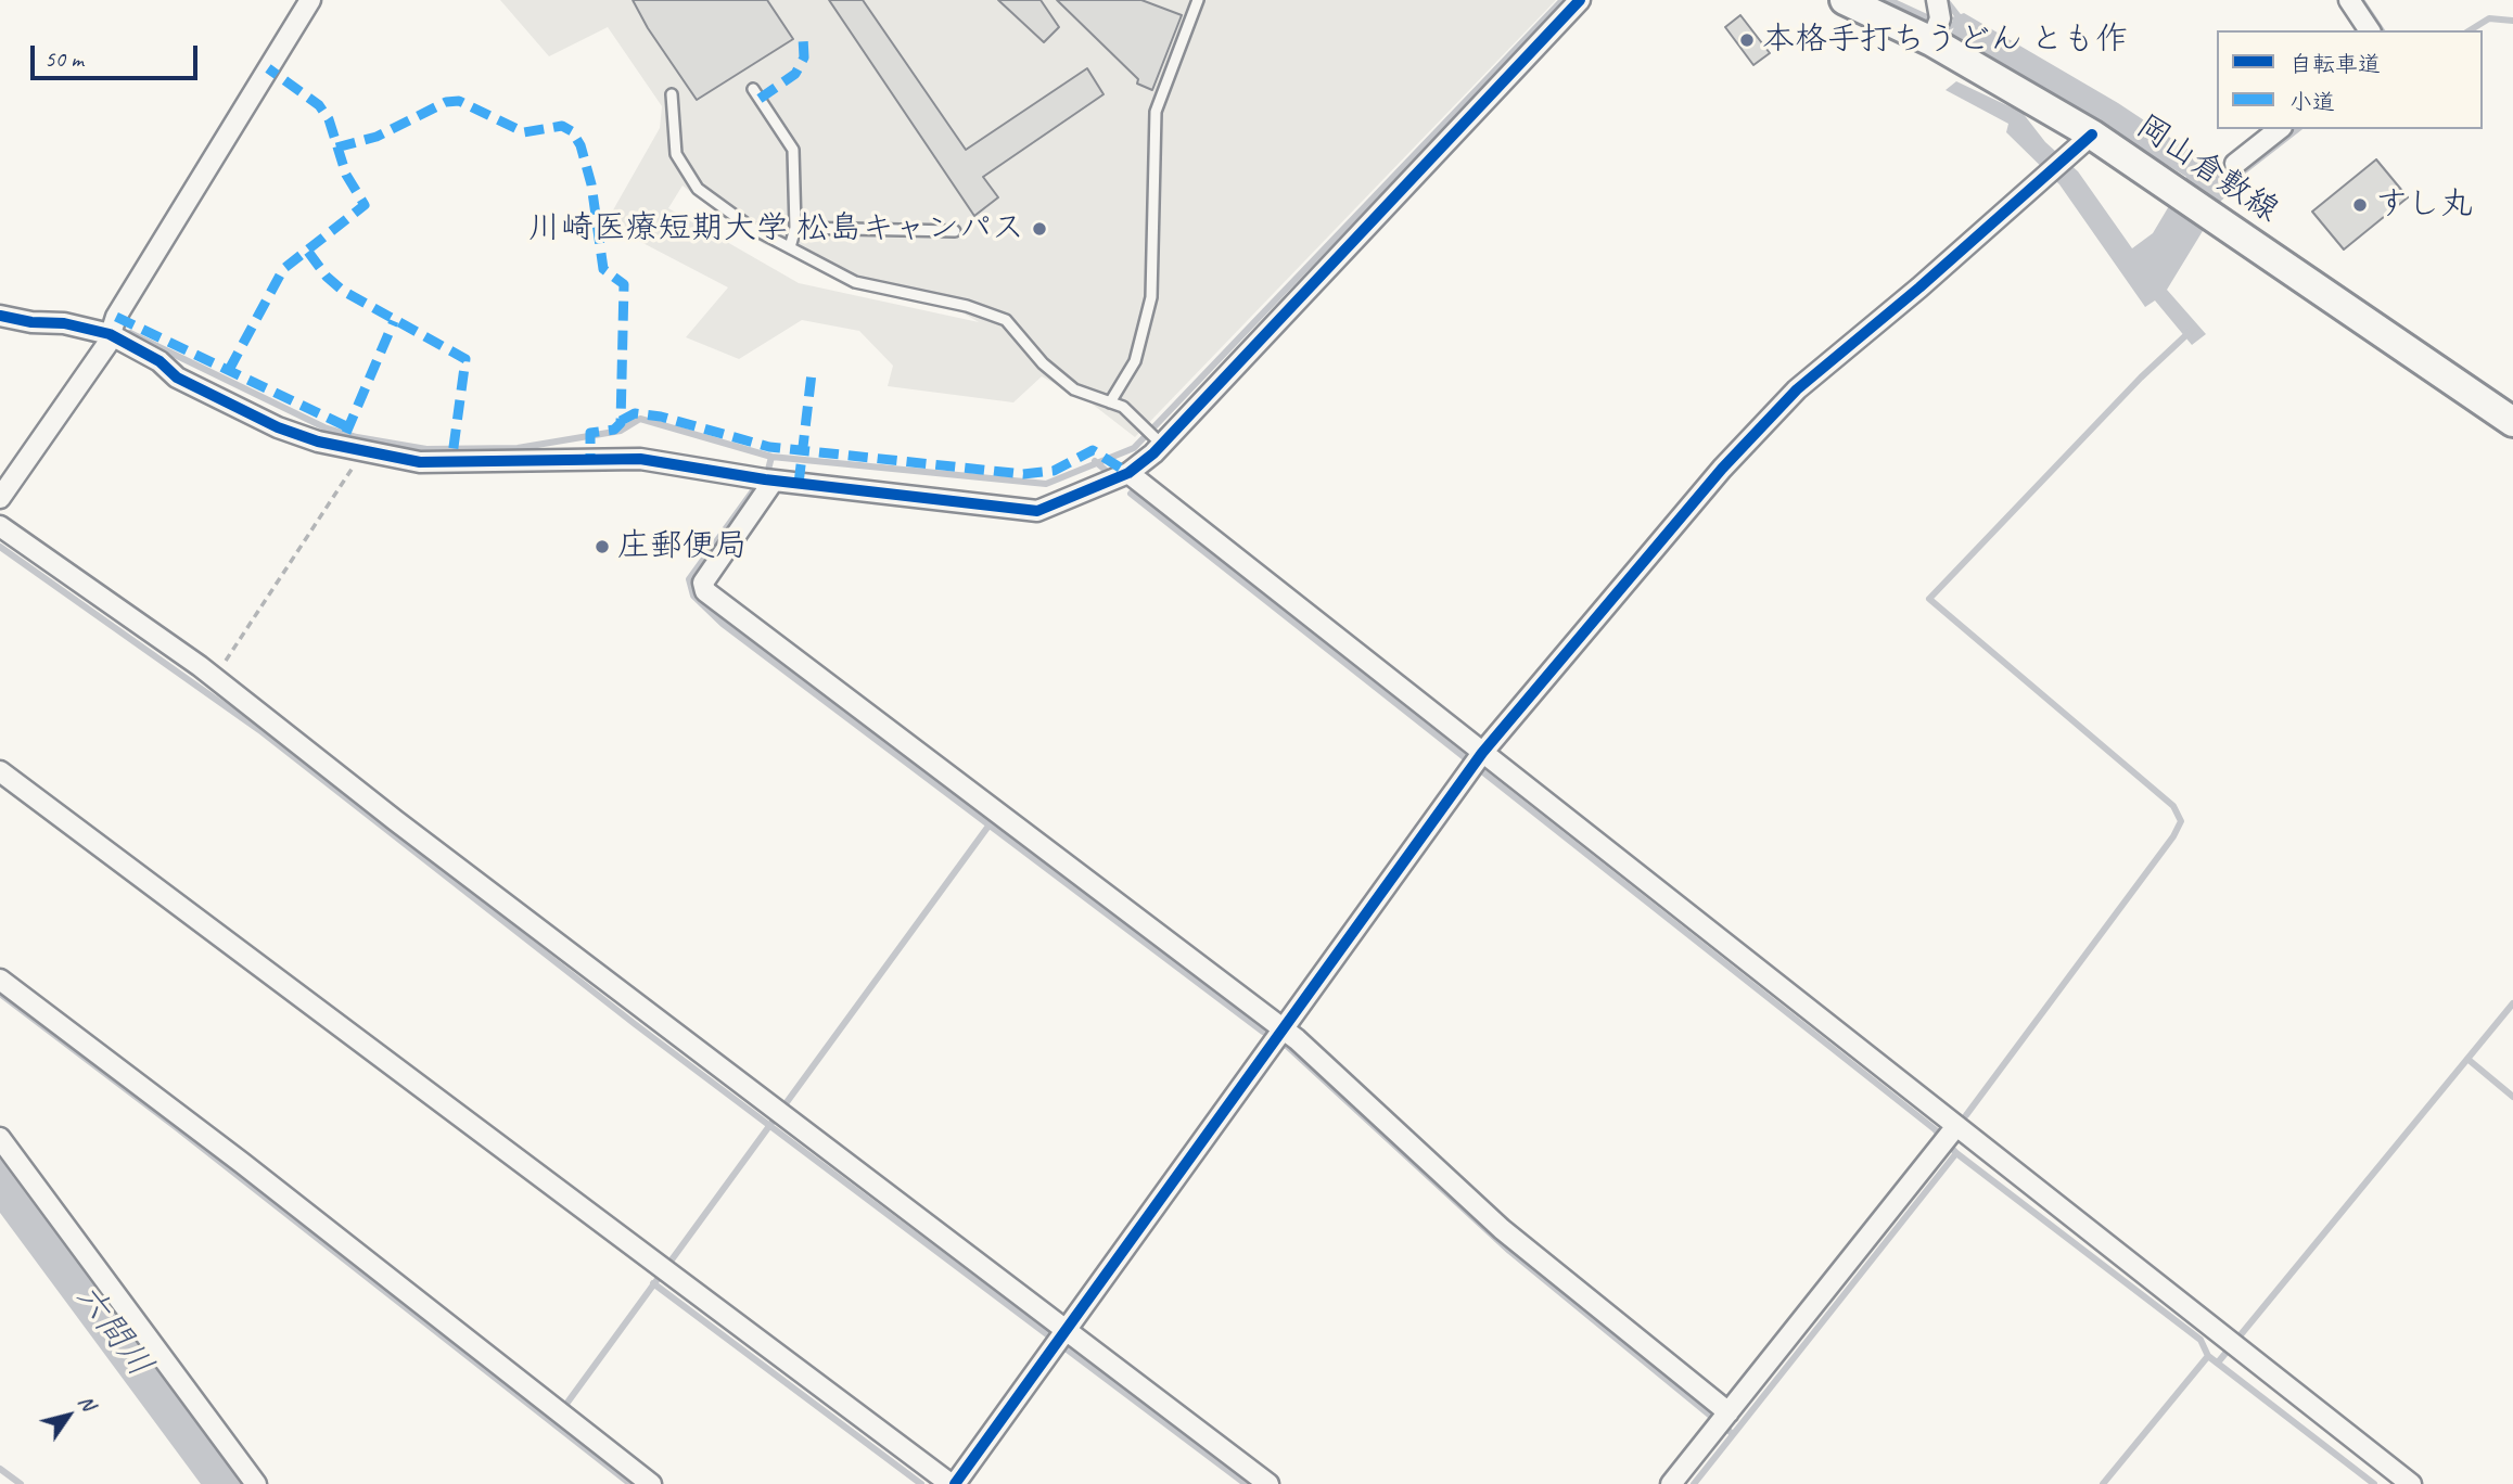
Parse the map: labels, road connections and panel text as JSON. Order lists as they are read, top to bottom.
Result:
{
  "streets": {
    "main road": ["岡山倉敷線"]
  },
  "water": ["六間川"],
  "places": [
    "本格手打ちうどん とも作",
    "すし丸",
    "川崎医療短期大学 松島キャンパス",
    "庄郵便局"
  ],
  "legend": ["自転車道", "小道"],
  "scale_bar": "50 m",
  "north": "top right"
}
